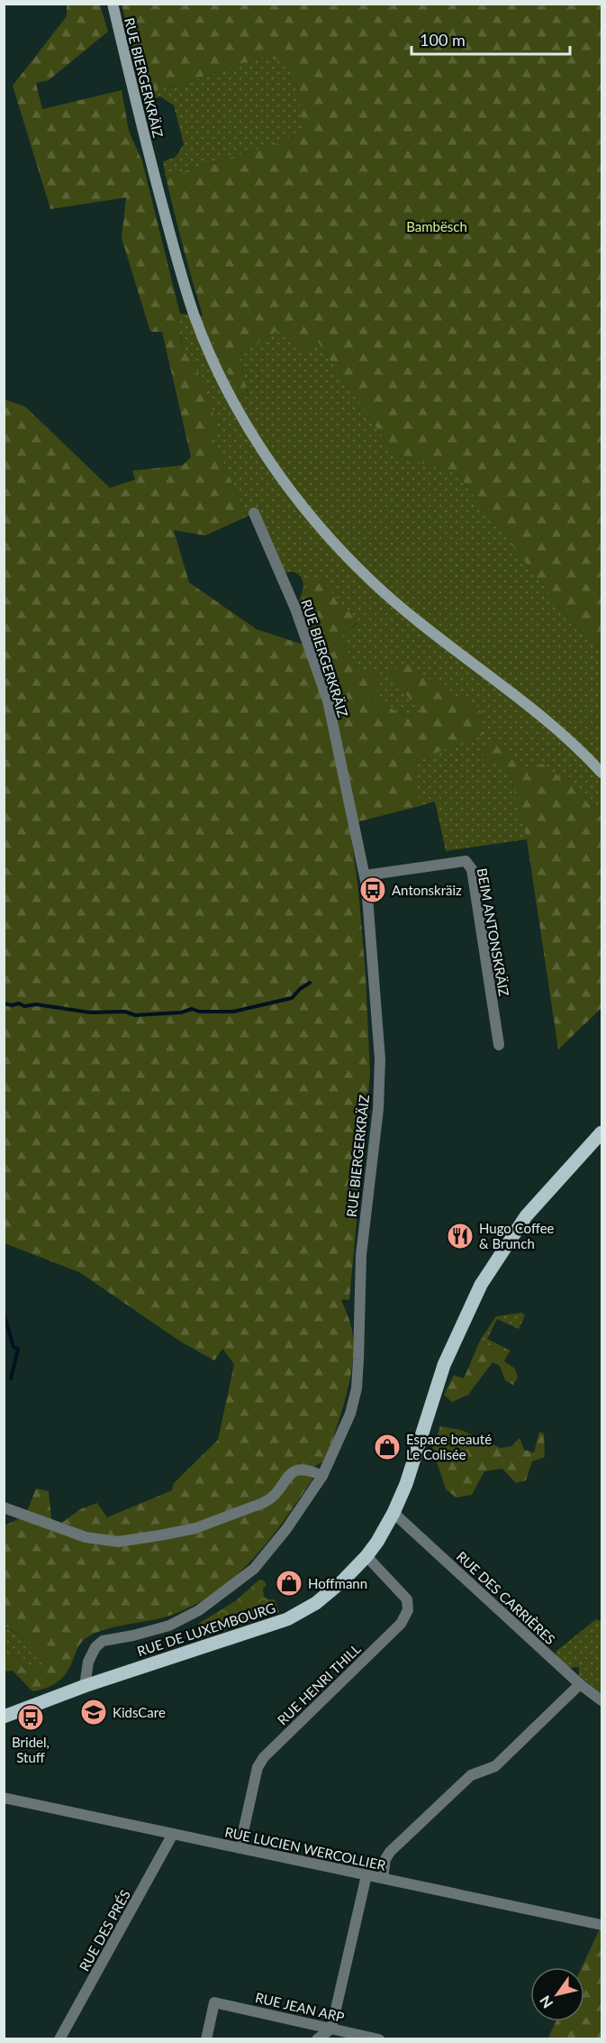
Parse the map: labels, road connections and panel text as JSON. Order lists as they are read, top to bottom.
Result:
{
  "streets": {
    "main road": ["RUE BIERGERKRÄIZ", "RUE DE LUXEMBOURG"],
    "street": [
      "BEIM ANTONSKRÄIZ",
      "RUE DES CARRIÈRES",
      "RUE HENRI THILL",
      "RUE LUCIEN WERCOLLIER",
      "RUE DES PRÉS",
      "RUE JEAN ARP"
    ]
  },
  "crossings": [
    ["RUE BIERGERKRÄIZ", "BEIM ANTONSKRÄIZ"],
    ["RUE BIERGERKRÄIZ", "RUE DE LUXEMBOURG"],
    ["RUE DES CARRIÈRES", "RUE DE LUXEMBOURG"],
    ["RUE DE LUXEMBOURG", "RUE HENRI THILL"],
    ["RUE HENRI THILL", "RUE LUCIEN WERCOLLIER"],
    ["RUE LUCIEN WERCOLLIER", "RUE DES PRÉS"]
  ],
  "parks": ["Bambësch"],
  "places": {
    "bus stop": ["Antonskräiz", "Bridel, Stuff"],
    "restaurant": ["Hugo Coffee & Brunch"],
    "shop": ["Espace beauté Le Colisée", "Hoffmann"],
    "school or university": ["KidsCare"]
  },
  "scale_bar": "100 m",
  "north": "bottom left"
}
